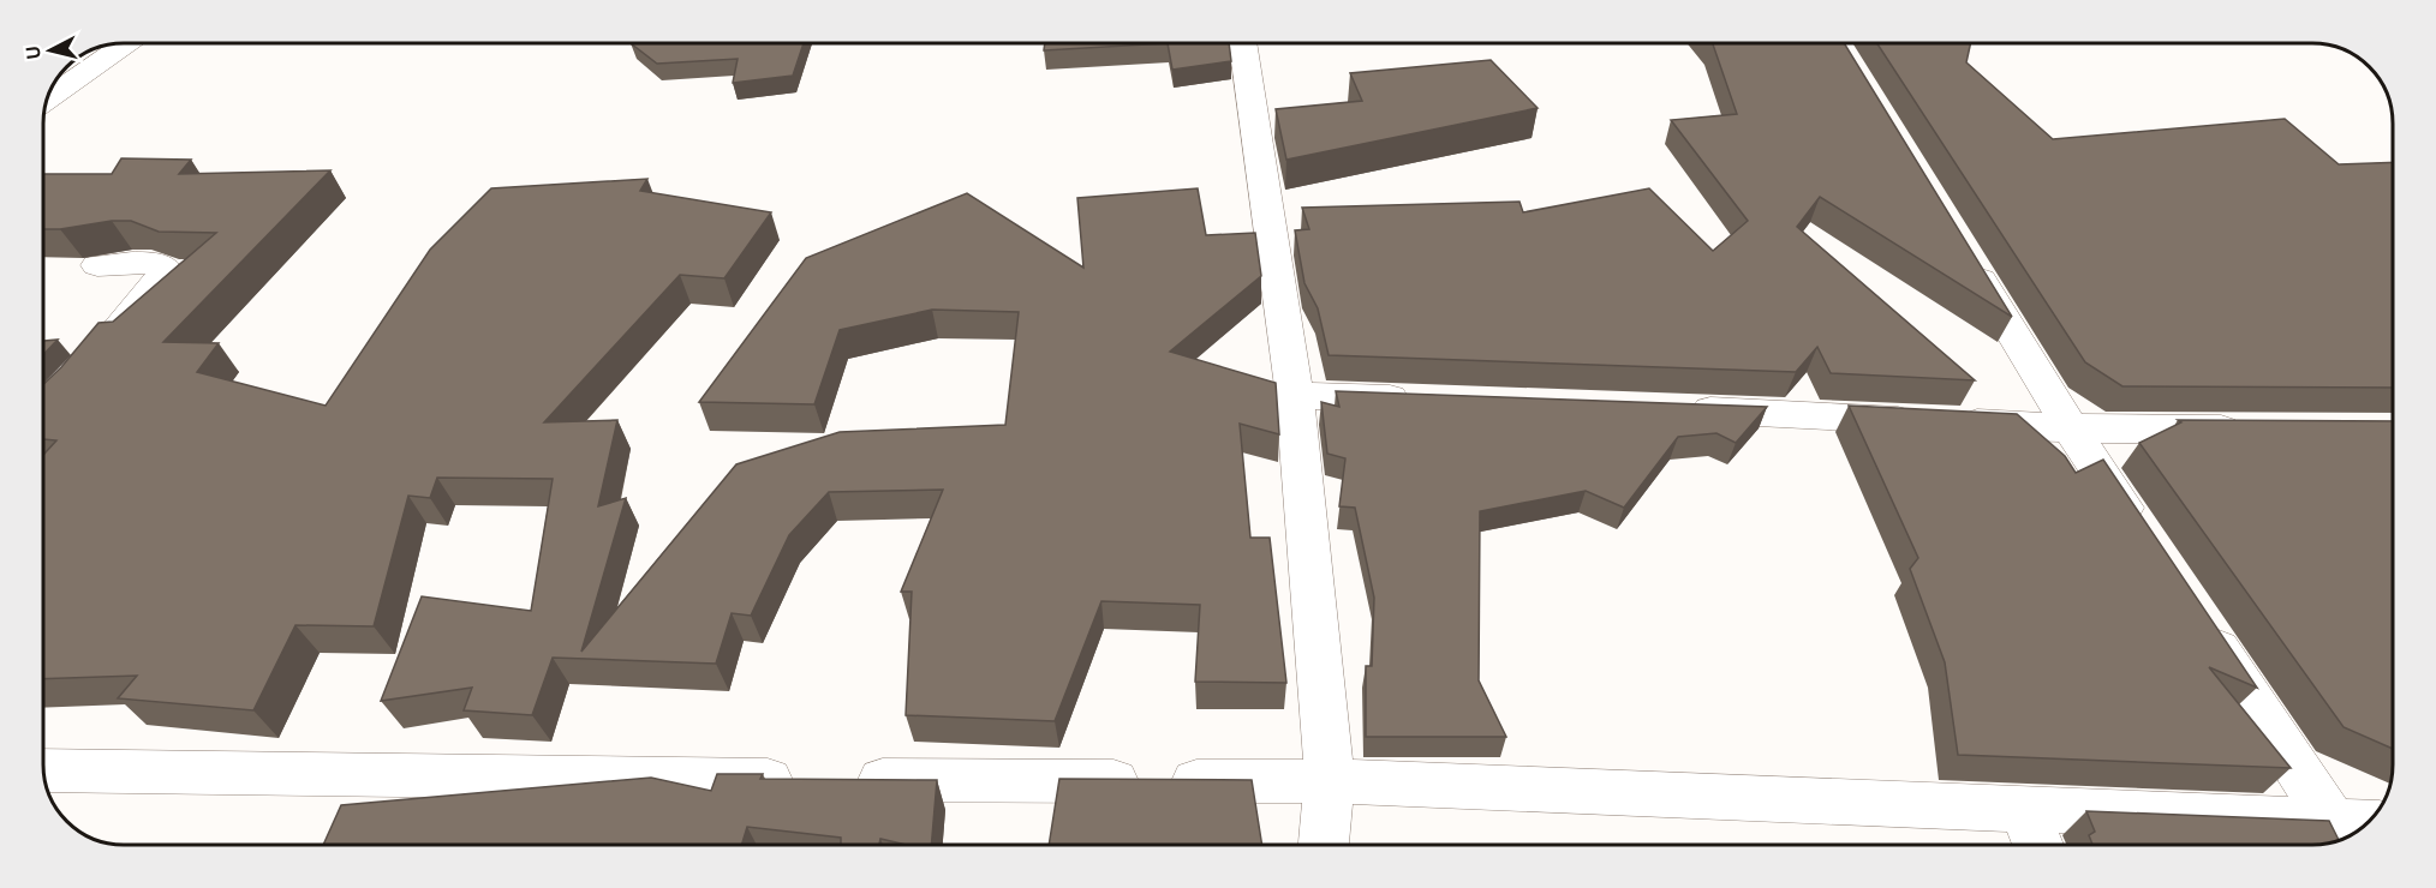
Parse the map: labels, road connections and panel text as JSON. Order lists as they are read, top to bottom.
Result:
{
  "north": "left"
}
